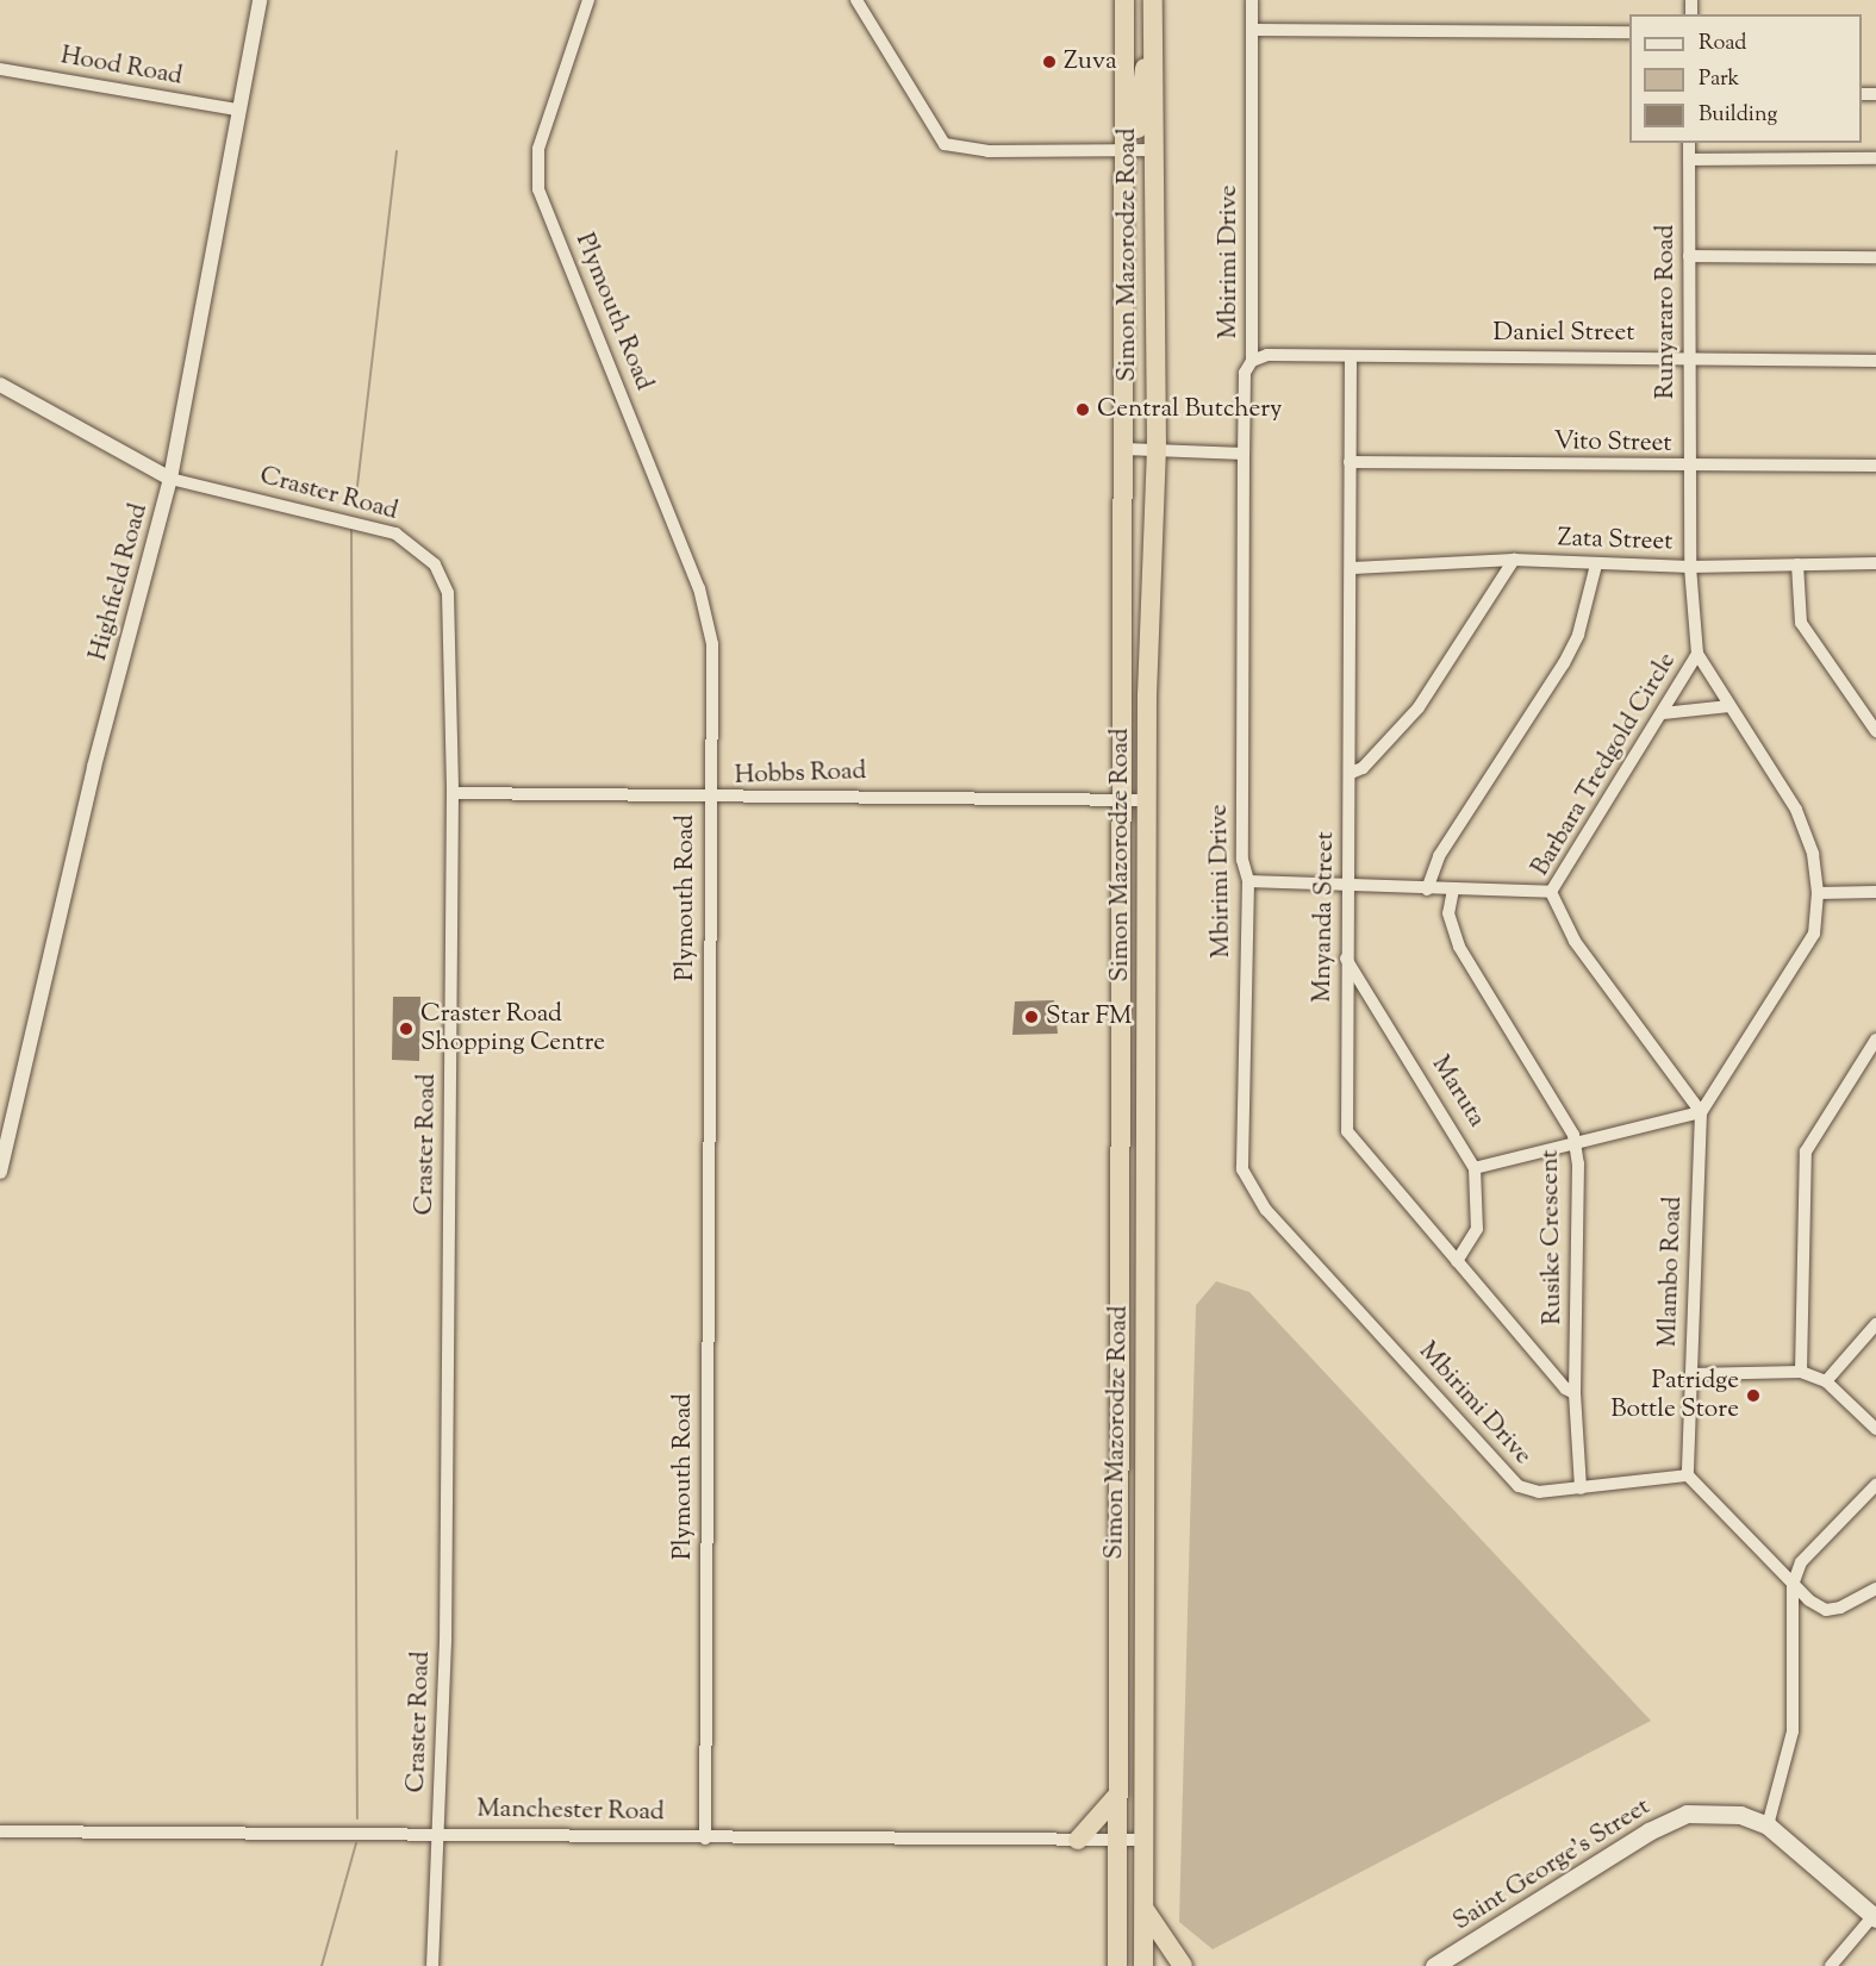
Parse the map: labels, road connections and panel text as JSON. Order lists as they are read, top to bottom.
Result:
{
  "streets": {
    "highway": ["Simon Mazorodze Road"],
    "main road": ["Saint George's Street"],
    "street": [
      "Hood Road",
      "Mbirimi Drive",
      "Plymouth Road",
      "Runyararo Road",
      "Daniel Street",
      "Vito Street",
      "Craster Road",
      "Zata Street",
      "Highfield Road",
      "Barbara Tredgold Circle",
      "Hobbs Road",
      "Mnyanda Street",
      "Maruta",
      "Rusike Crescent",
      "Mlambo Road",
      "Manchester Road"
    ]
  },
  "crossings": [
    ["Hood Road", "Highfield Road"],
    ["Simon Mazorodze Road", "Hobbs Road"],
    ["Simon Mazorodze Road", "Manchester Road"],
    ["Mbirimi Drive", "Daniel Street"],
    ["Mbirimi Drive", "Rusike Crescent"],
    ["Mbirimi Drive", "Mlambo Road"],
    ["Plymouth Road", "Hobbs Road"],
    ["Plymouth Road", "Manchester Road"],
    ["Runyararo Road", "Daniel Street"],
    ["Runyararo Road", "Vito Street"],
    ["Runyararo Road", "Zata Street"],
    ["Runyararo Road", "Barbara Tredgold Circle"],
    ["Daniel Street", "Mnyanda Street"],
    ["Vito Street", "Mnyanda Street"],
    ["Craster Road", "Highfield Road"],
    ["Craster Road", "Hobbs Road"],
    ["Craster Road", "Manchester Road"],
    ["Zata Street", "Mnyanda Street"],
    ["Barbara Tredgold Circle", "Mlambo Road"],
    ["Mnyanda Street", "Maruta"],
    ["Mnyanda Street", "Rusike Crescent"]
  ],
  "places": [
    "Zuva",
    "Central Butchery",
    "Star FM",
    "Craster Road Shopping Centre",
    "Patridge Bottle Store"
  ],
  "legend": ["Road", "Park", "Building"]
}
